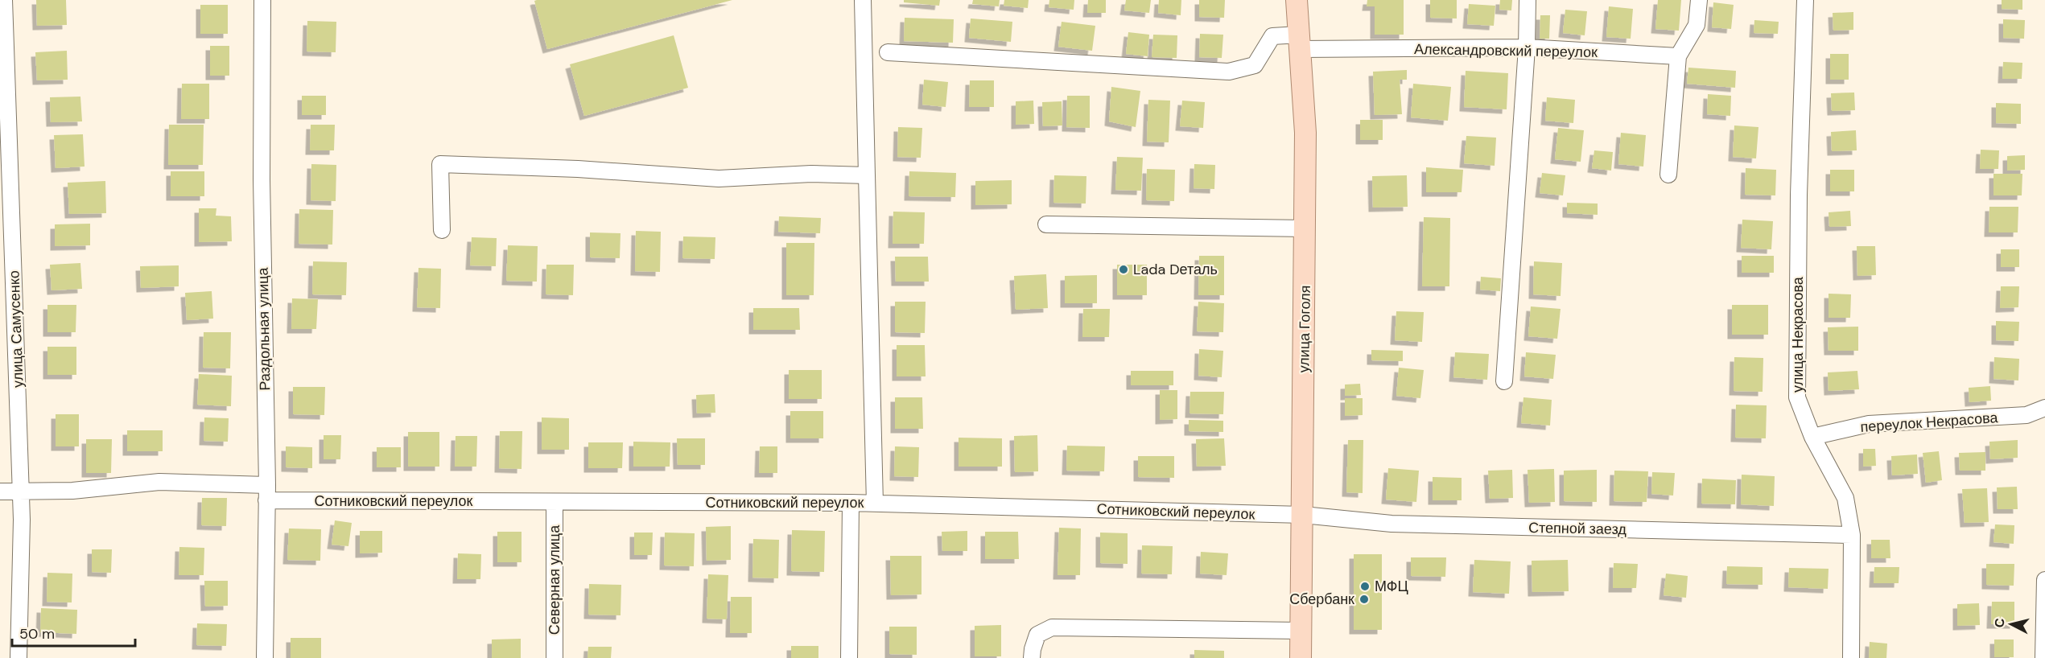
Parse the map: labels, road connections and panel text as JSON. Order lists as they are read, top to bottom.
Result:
{
  "streets": {
    "main road": ["улица Гоголя"],
    "street": [
      "Александровский переулок",
      "улица Самусенко",
      "Раздольная улица",
      "улица Некрасова",
      "переулок Некрасова",
      "Сотниковский переулок",
      "Степной заезд",
      "Северная улица"
    ]
  },
  "crossings": [
    ["Александровский переулок", "улица Гоголя"],
    ["улица Самусенко", "Сотниковский переулок"],
    ["Раздольная улица", "Сотниковский переулок"],
    ["улица Гоголя", "Сотниковский переулок"],
    ["улица Гоголя", "Степной заезд"],
    ["улица Некрасова", "переулок Некрасова"],
    ["улица Некрасова", "Степной заезд"],
    ["Сотниковский переулок", "Степной заезд"],
    ["Сотниковский переулок", "Северная улица"]
  ],
  "places": ["Lada Dеталь", "МФЦ", "Сбербанк"],
  "scale_bar": "50 m",
  "north": "left"
}
